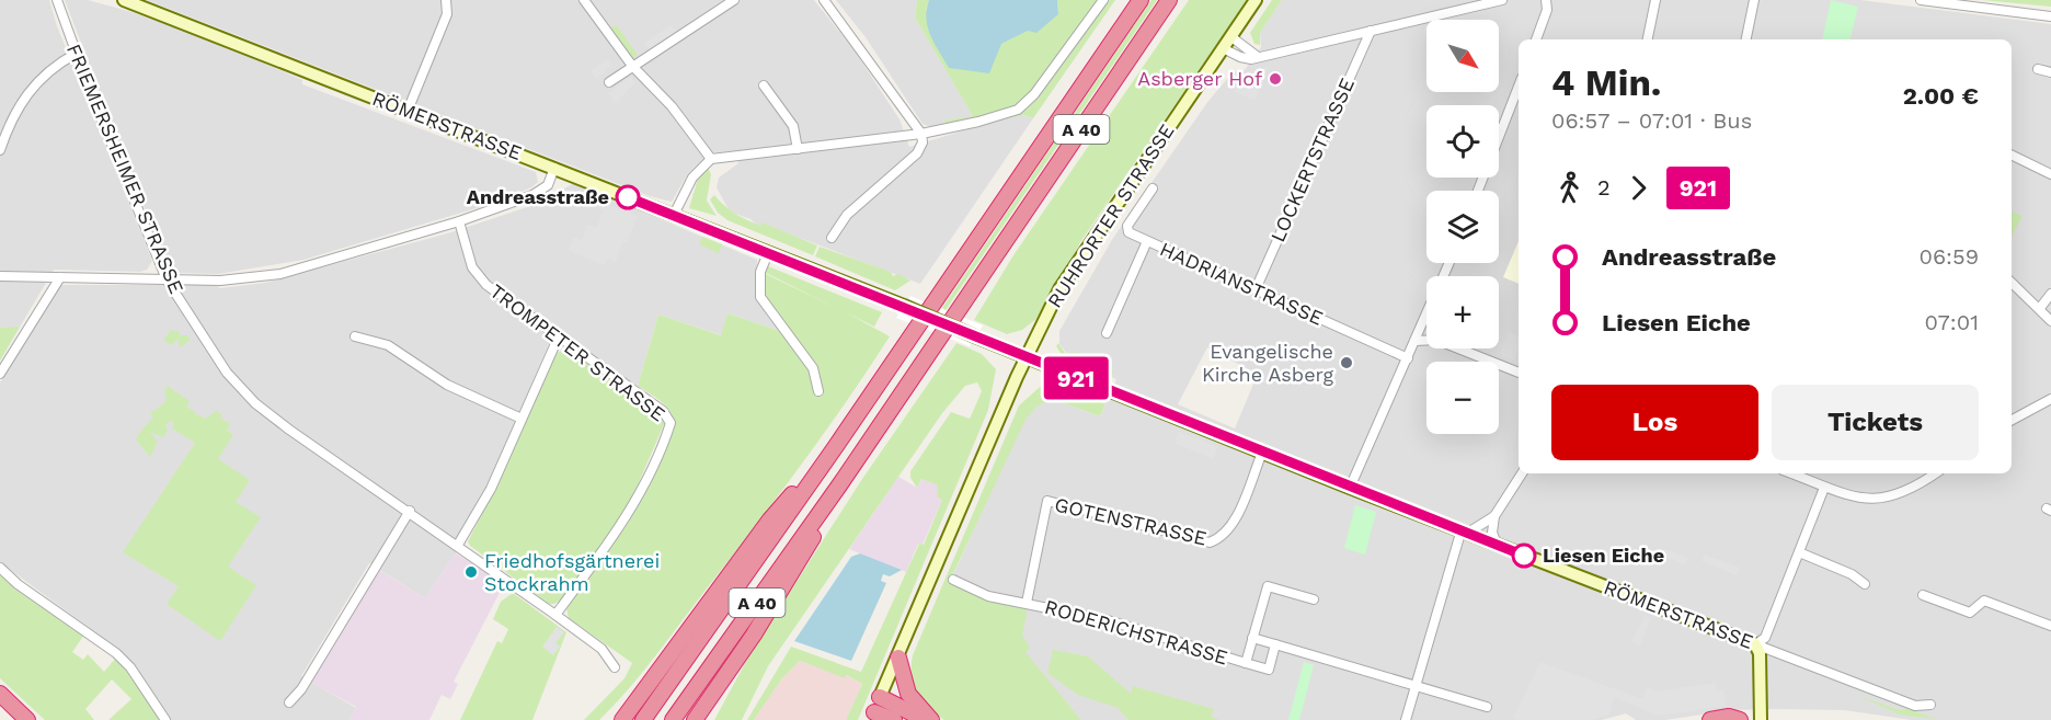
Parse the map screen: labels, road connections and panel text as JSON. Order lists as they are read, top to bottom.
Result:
{
  "streets": {
    "highway": ["A 40"],
    "street": [
      "RÖMERSTRASSE",
      "LOCKERTSTRASSE",
      "FRIEMERSHEIMER STRASSE",
      "RUHRORTER STRASSE",
      "HADRIANSTRASSE",
      "TROMPETER STRASSE",
      "GOTENSTRASSE",
      "RODERICHSTRASSE"
    ]
  },
  "crossings": [
    ["RÖMERSTRASSE", "RUHRORTER STRASSE"],
    ["RÖMERSTRASSE", "GOTENSTRASSE"],
    ["LOCKERTSTRASSE", "HADRIANSTRASSE"],
    ["FRIEMERSHEIMER STRASSE", "TROMPETER STRASSE"],
    ["GOTENSTRASSE", "RODERICHSTRASSE"]
  ],
  "places": [
    "Asberger Hof",
    "Andreasstraße",
    "Evangelische Kirche Asberg",
    "Liesen Eiche",
    "Friedhofsgärtnerei Stockrahm"
  ],
  "lines": ["bus line 921"],
  "north": "bottom right",
  "page": {
    "on_map": "921",
    "map_buttons": ["+", "−"],
    "heading": ["4 Min.", "06:57 – 07:01 · Bus", "2.00 €"],
    "legs": ["2", "921"],
    "list": [
      {
        "name": "Andreasstraße",
        "value": "06:59"
      },
      {
        "name": "Liesen Eiche",
        "value": "07:01"
      }
    ],
    "buttons": ["Los", "Tickets"]
  }
}
